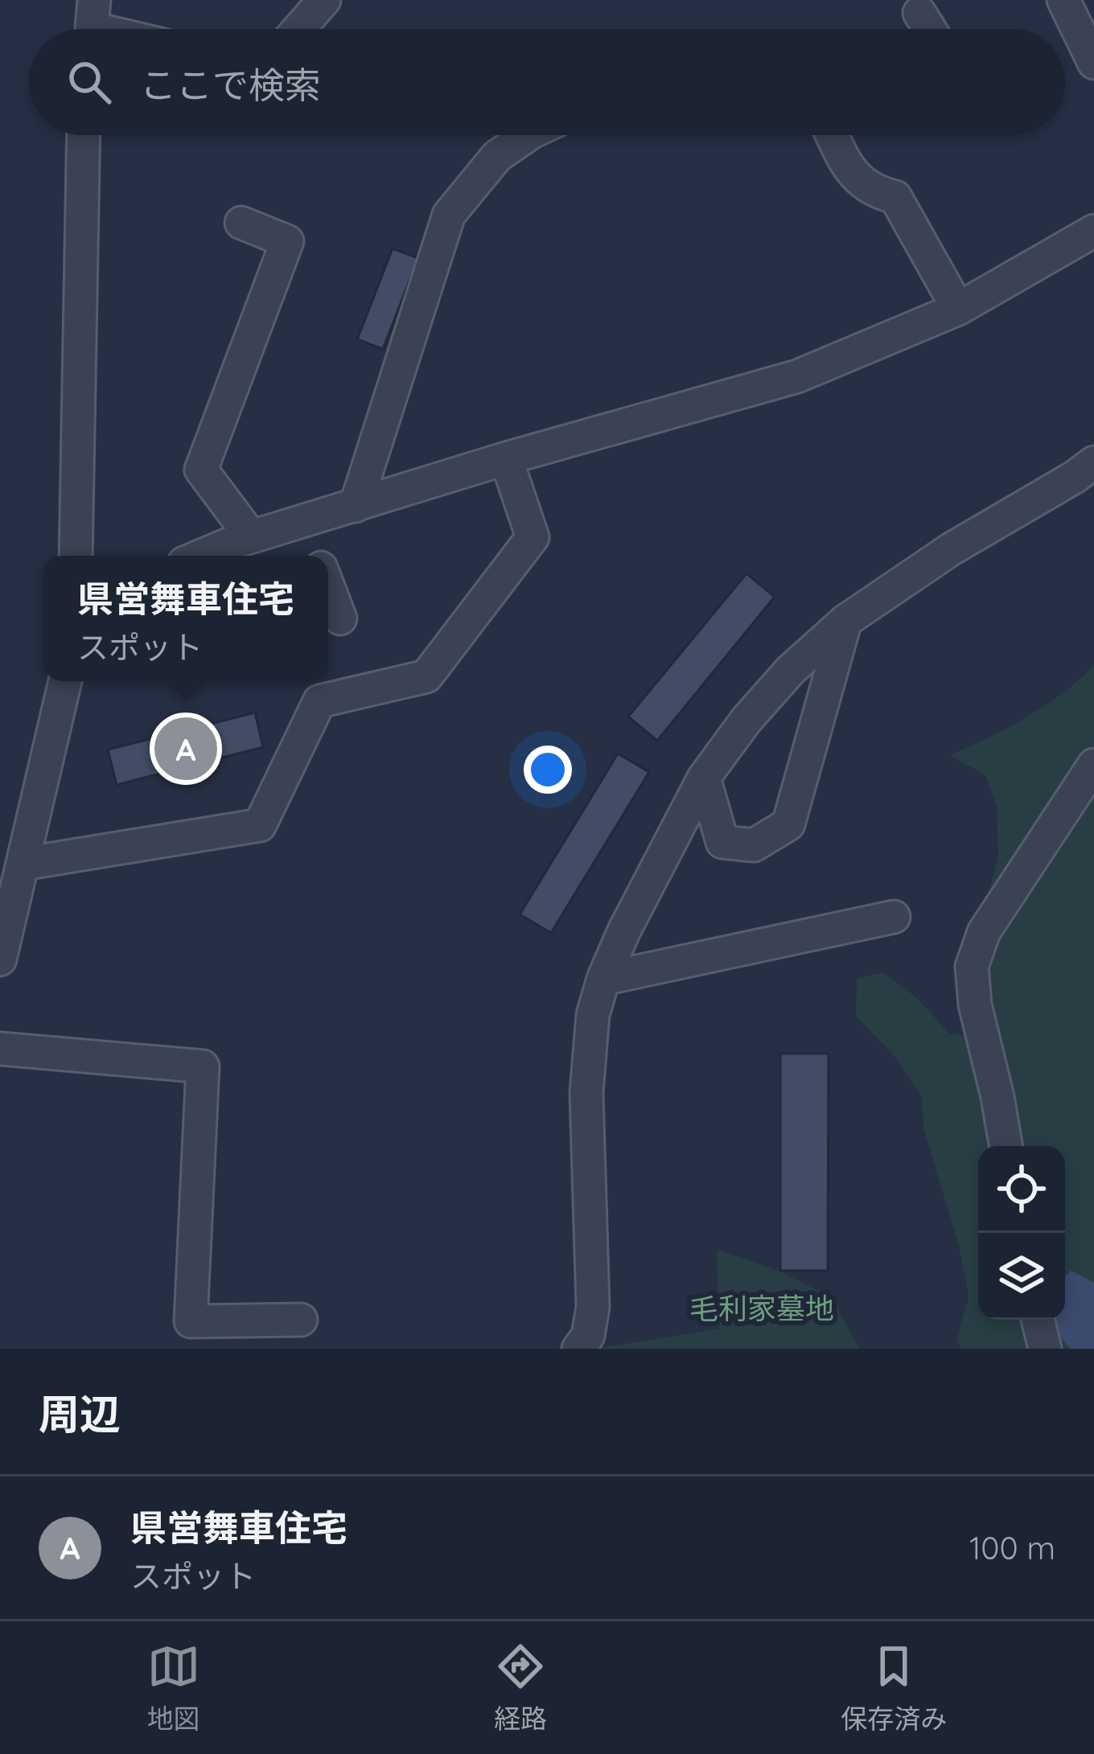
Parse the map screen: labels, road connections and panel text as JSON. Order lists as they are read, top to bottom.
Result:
{
  "parks": ["毛利家墓地"],
  "page": {
    "search": "ここで検索",
    "popup": ["県営舞車住宅", "スポット"],
    "pins": "A",
    "heading": "周辺",
    "list": [
      {
        "mark": "A",
        "name": "県営舞車住宅",
        "note": "スポット",
        "value": "100 m"
      }
    ],
    "nav": ["地図", "経路", "保存済み"]
  }
}
